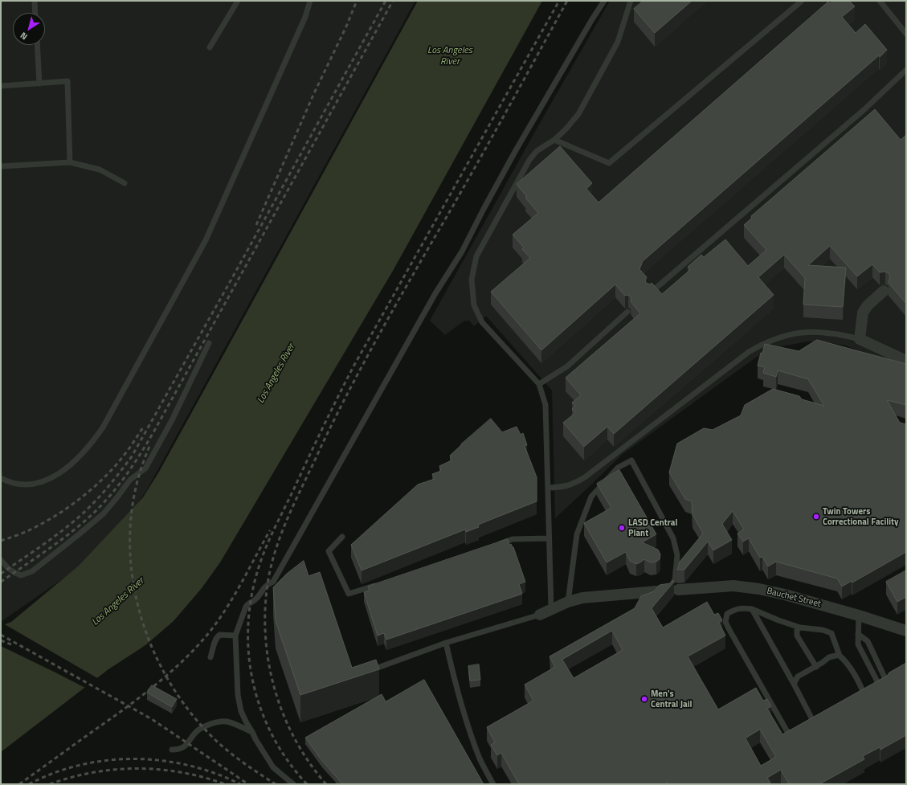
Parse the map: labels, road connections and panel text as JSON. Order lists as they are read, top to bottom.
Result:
{
  "streets": {
    "street": ["Bauchet Street"]
  },
  "water": ["Los Angeles River"],
  "places": ["Twin Towers Correctional Facility", "LASD Central Plant", "Men's Central Jail"],
  "north": "bottom left"
}
